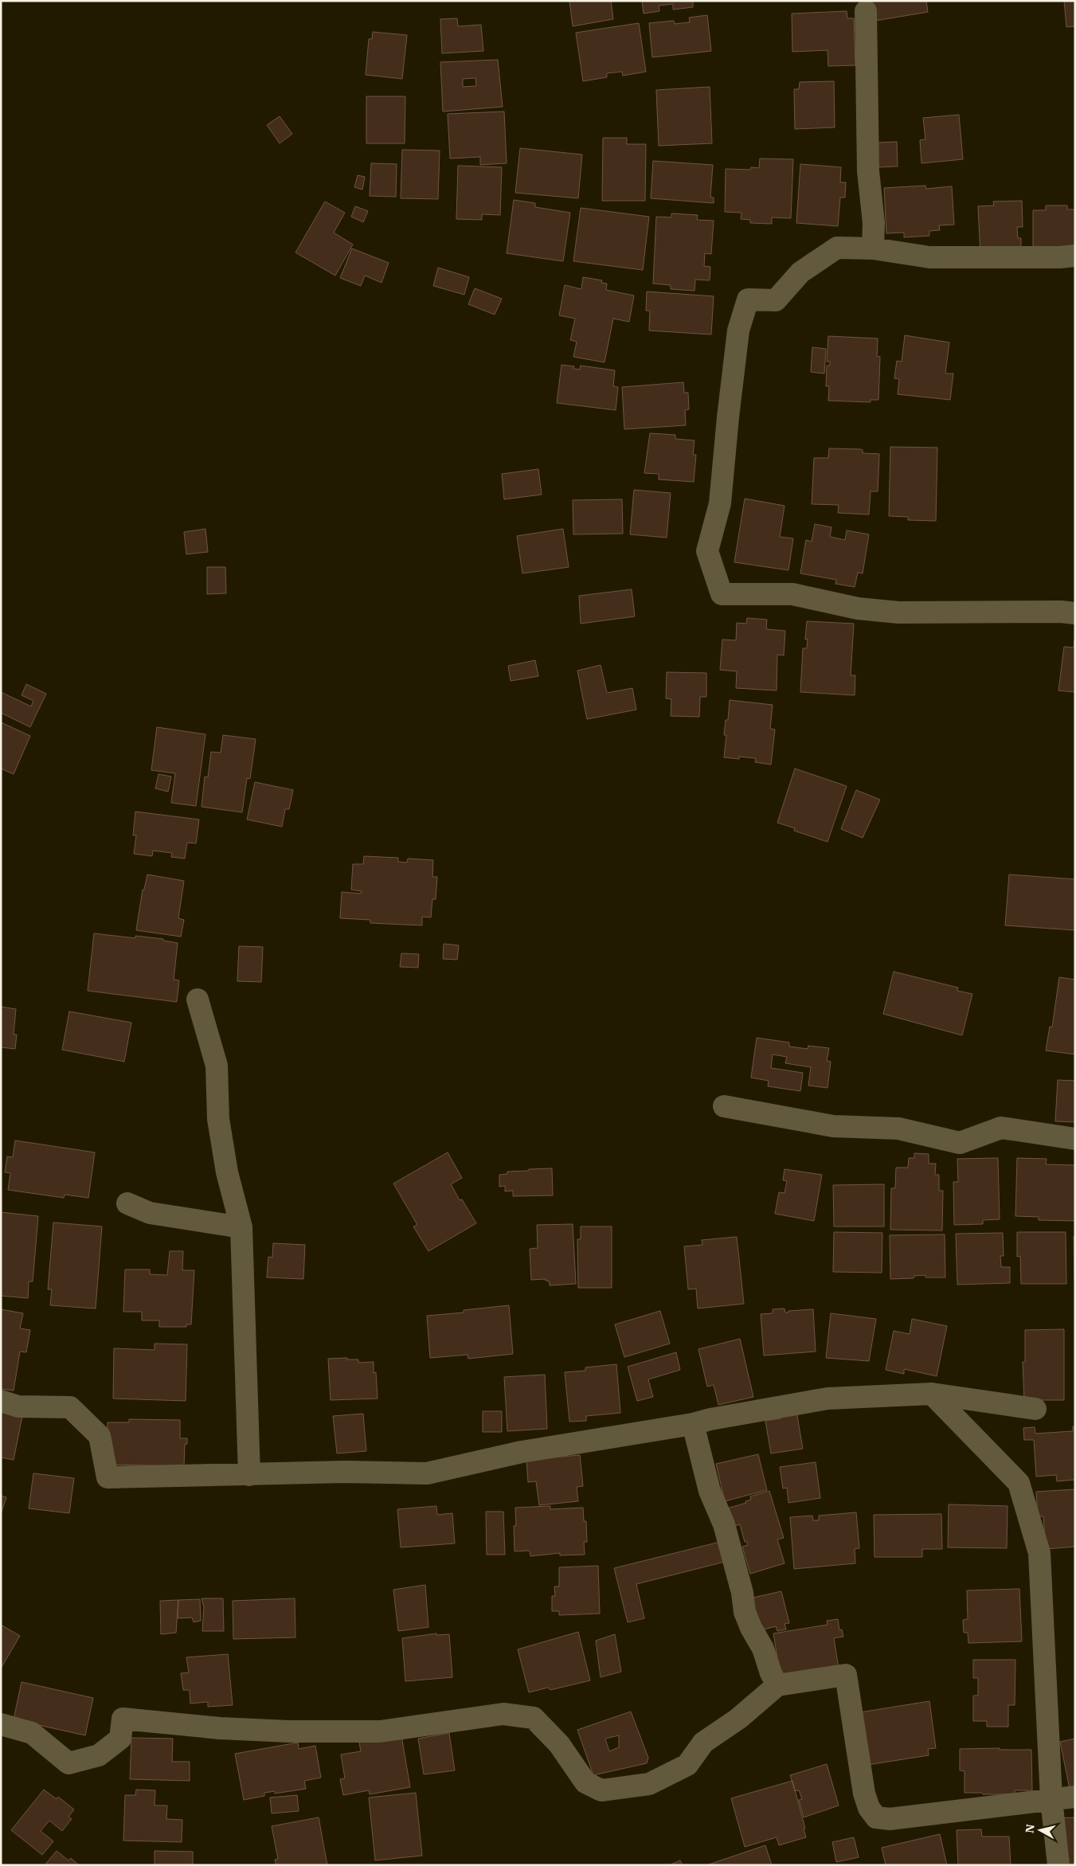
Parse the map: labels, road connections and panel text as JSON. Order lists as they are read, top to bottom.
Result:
{
  "north": "left"
}
